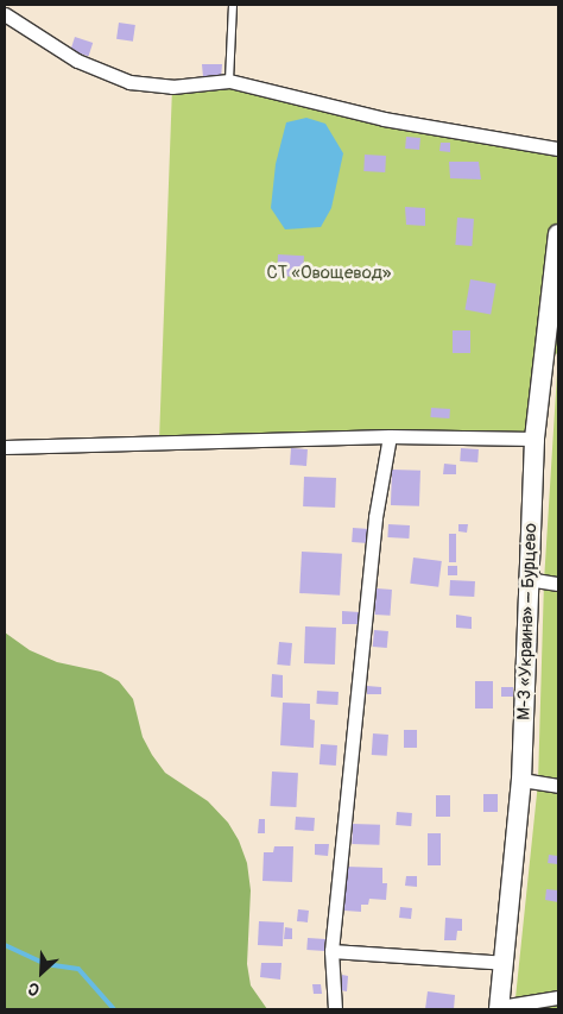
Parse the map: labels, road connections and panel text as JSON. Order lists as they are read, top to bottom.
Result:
{
  "streets": {
    "street": ["М-3 «Украина» – Бурцево"]
  },
  "parks": ["СТ «Овощевод»"],
  "north": "bottom left"
}
